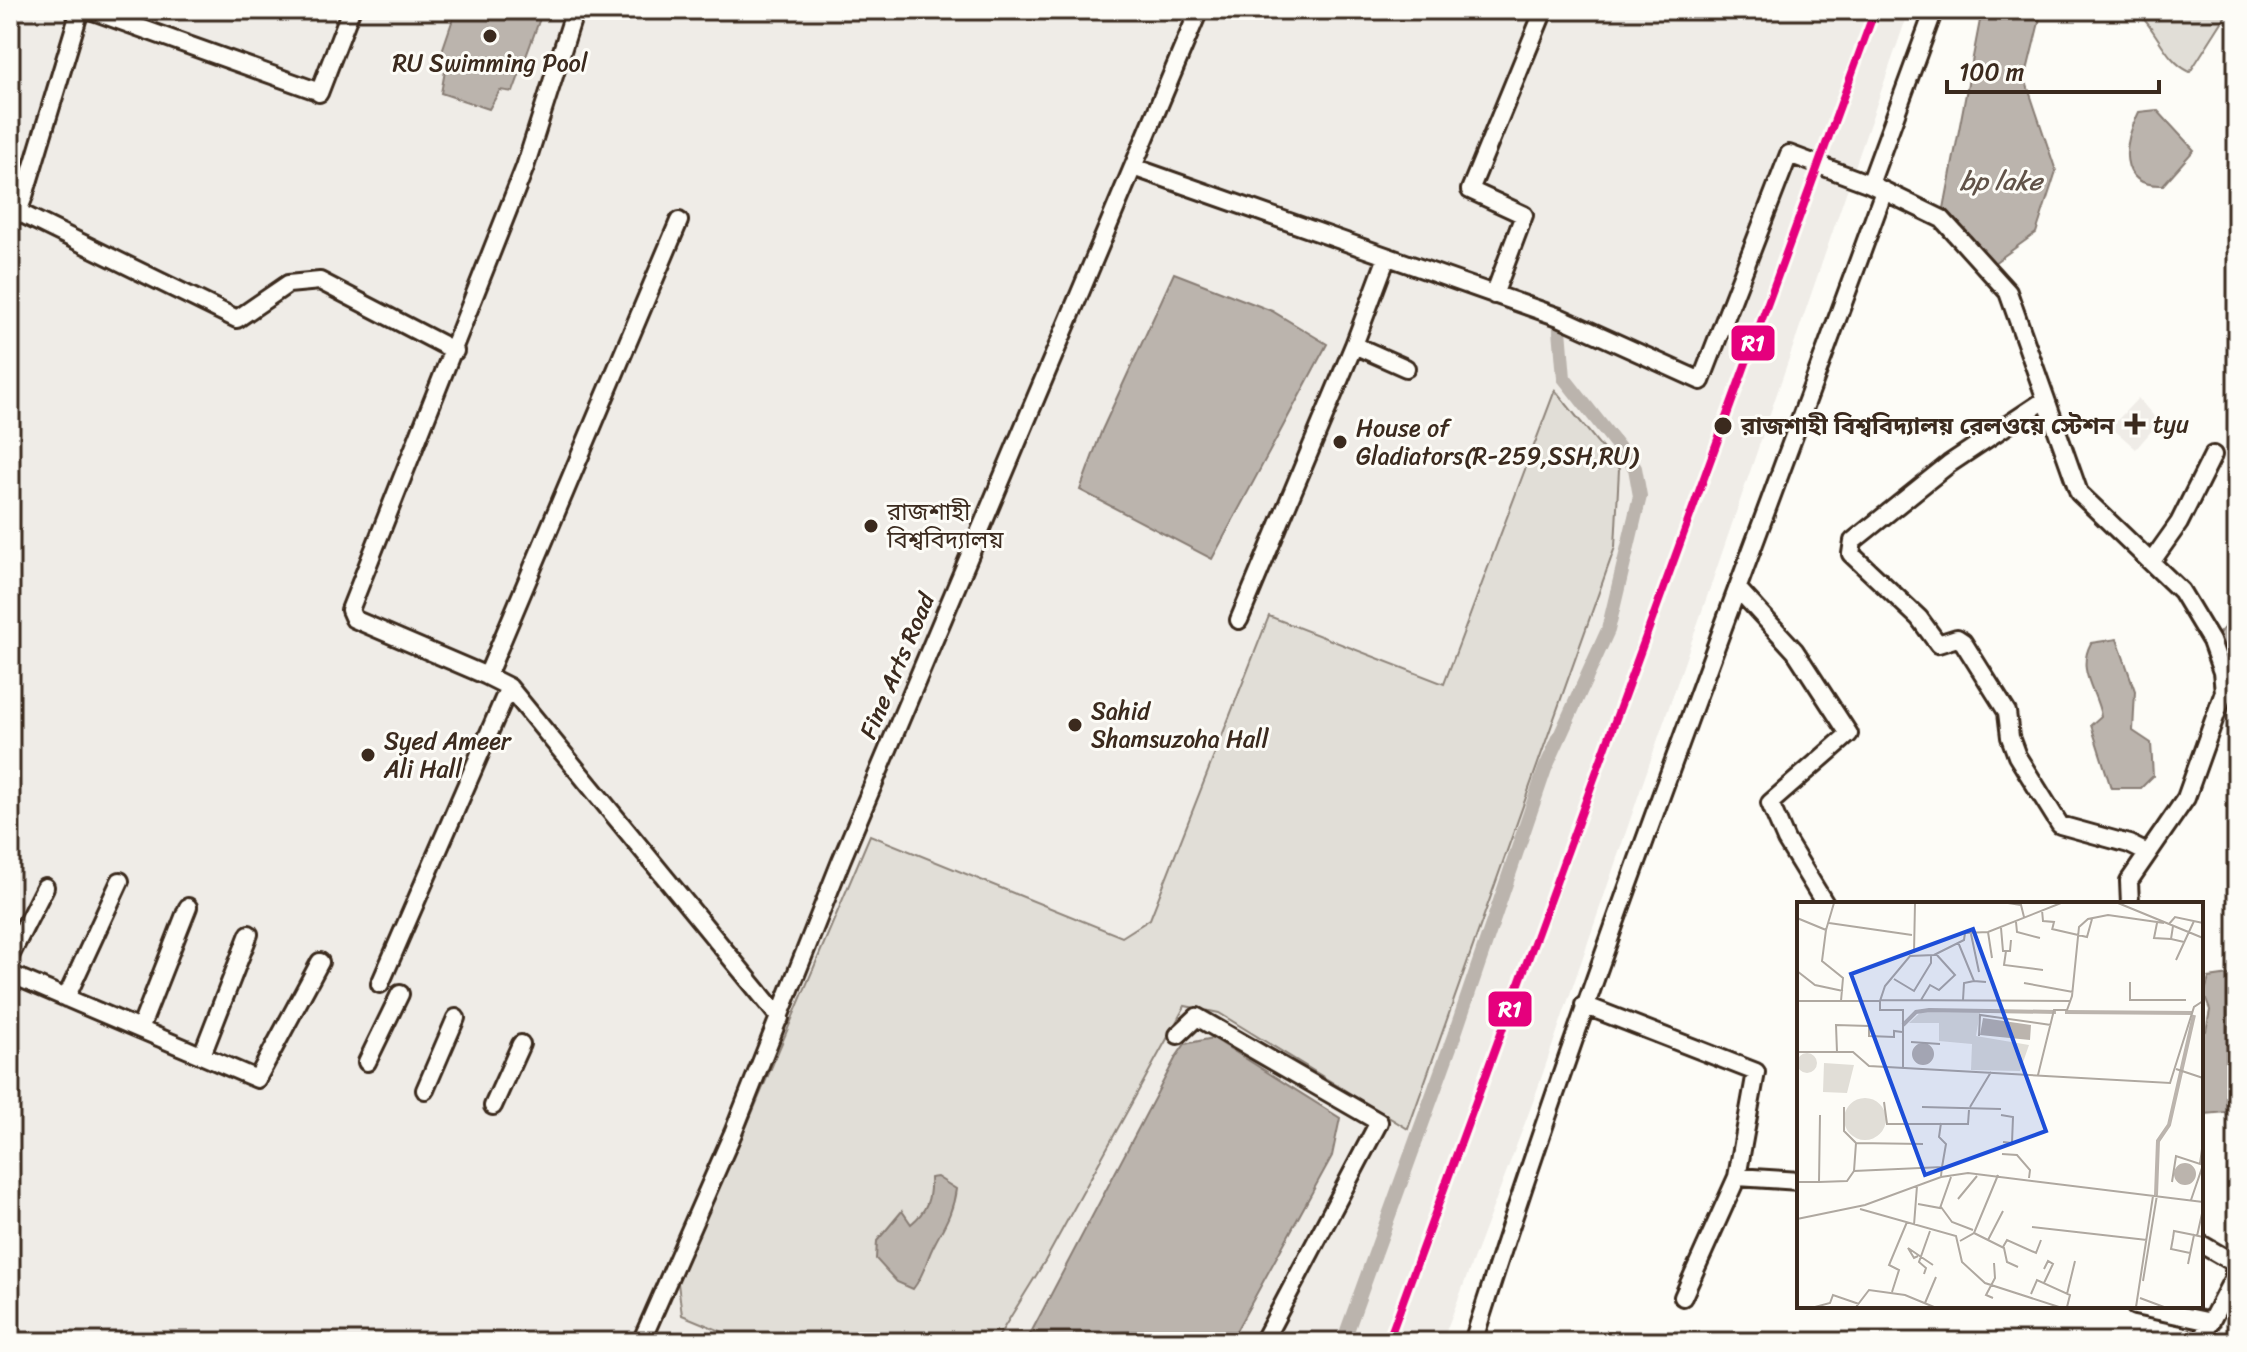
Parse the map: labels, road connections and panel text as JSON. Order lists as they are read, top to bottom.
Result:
{
  "streets": {
    "street": ["Fine Arts Road"]
  },
  "water": ["bp lake"],
  "places": {
    "other": [
      "RU Swimming Pool",
      "রাজশাহী বিশ্ববিদ্যালয় রেলওয়ে স্টেশন",
      "House of Gladiators(R-259,SSH,RU)",
      "রাজশাহী বিশ্ববিদ্যালয়",
      "Sahid Shamsuzoha Hall",
      "Syed Ameer Ali Hall"
    ],
    "health": ["tyu"]
  },
  "lines": ["transit line R1"],
  "scale_bar": "100 m"
}
